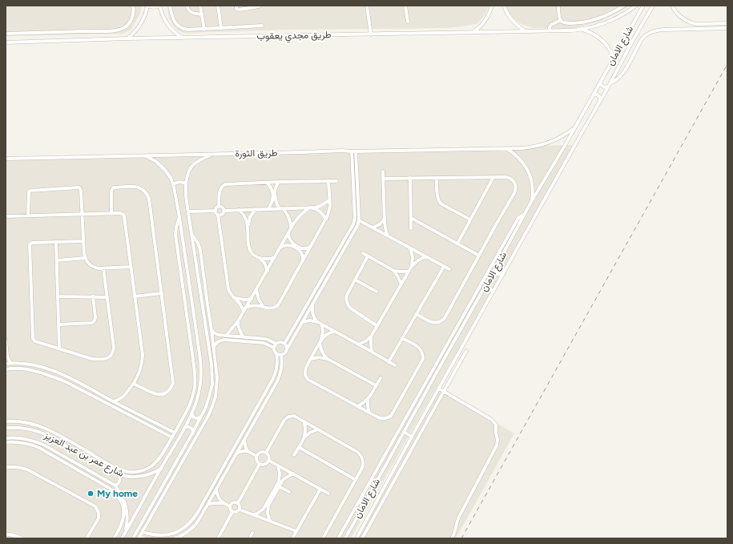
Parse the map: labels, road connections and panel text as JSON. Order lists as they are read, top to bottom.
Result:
{
  "streets": {
    "street": [
      "طريق مجدي يعقوب",
      "شارع الامان",
      "طريق الثورة",
      "شارع عمر بن عبد العزيز"
    ]
  },
  "crossings": [
    ["طريق مجدي يعقوب", "شارع الامان"],
    ["شارع الامان", "طريق الثورة"]
  ],
  "places": ["My home"]
}
